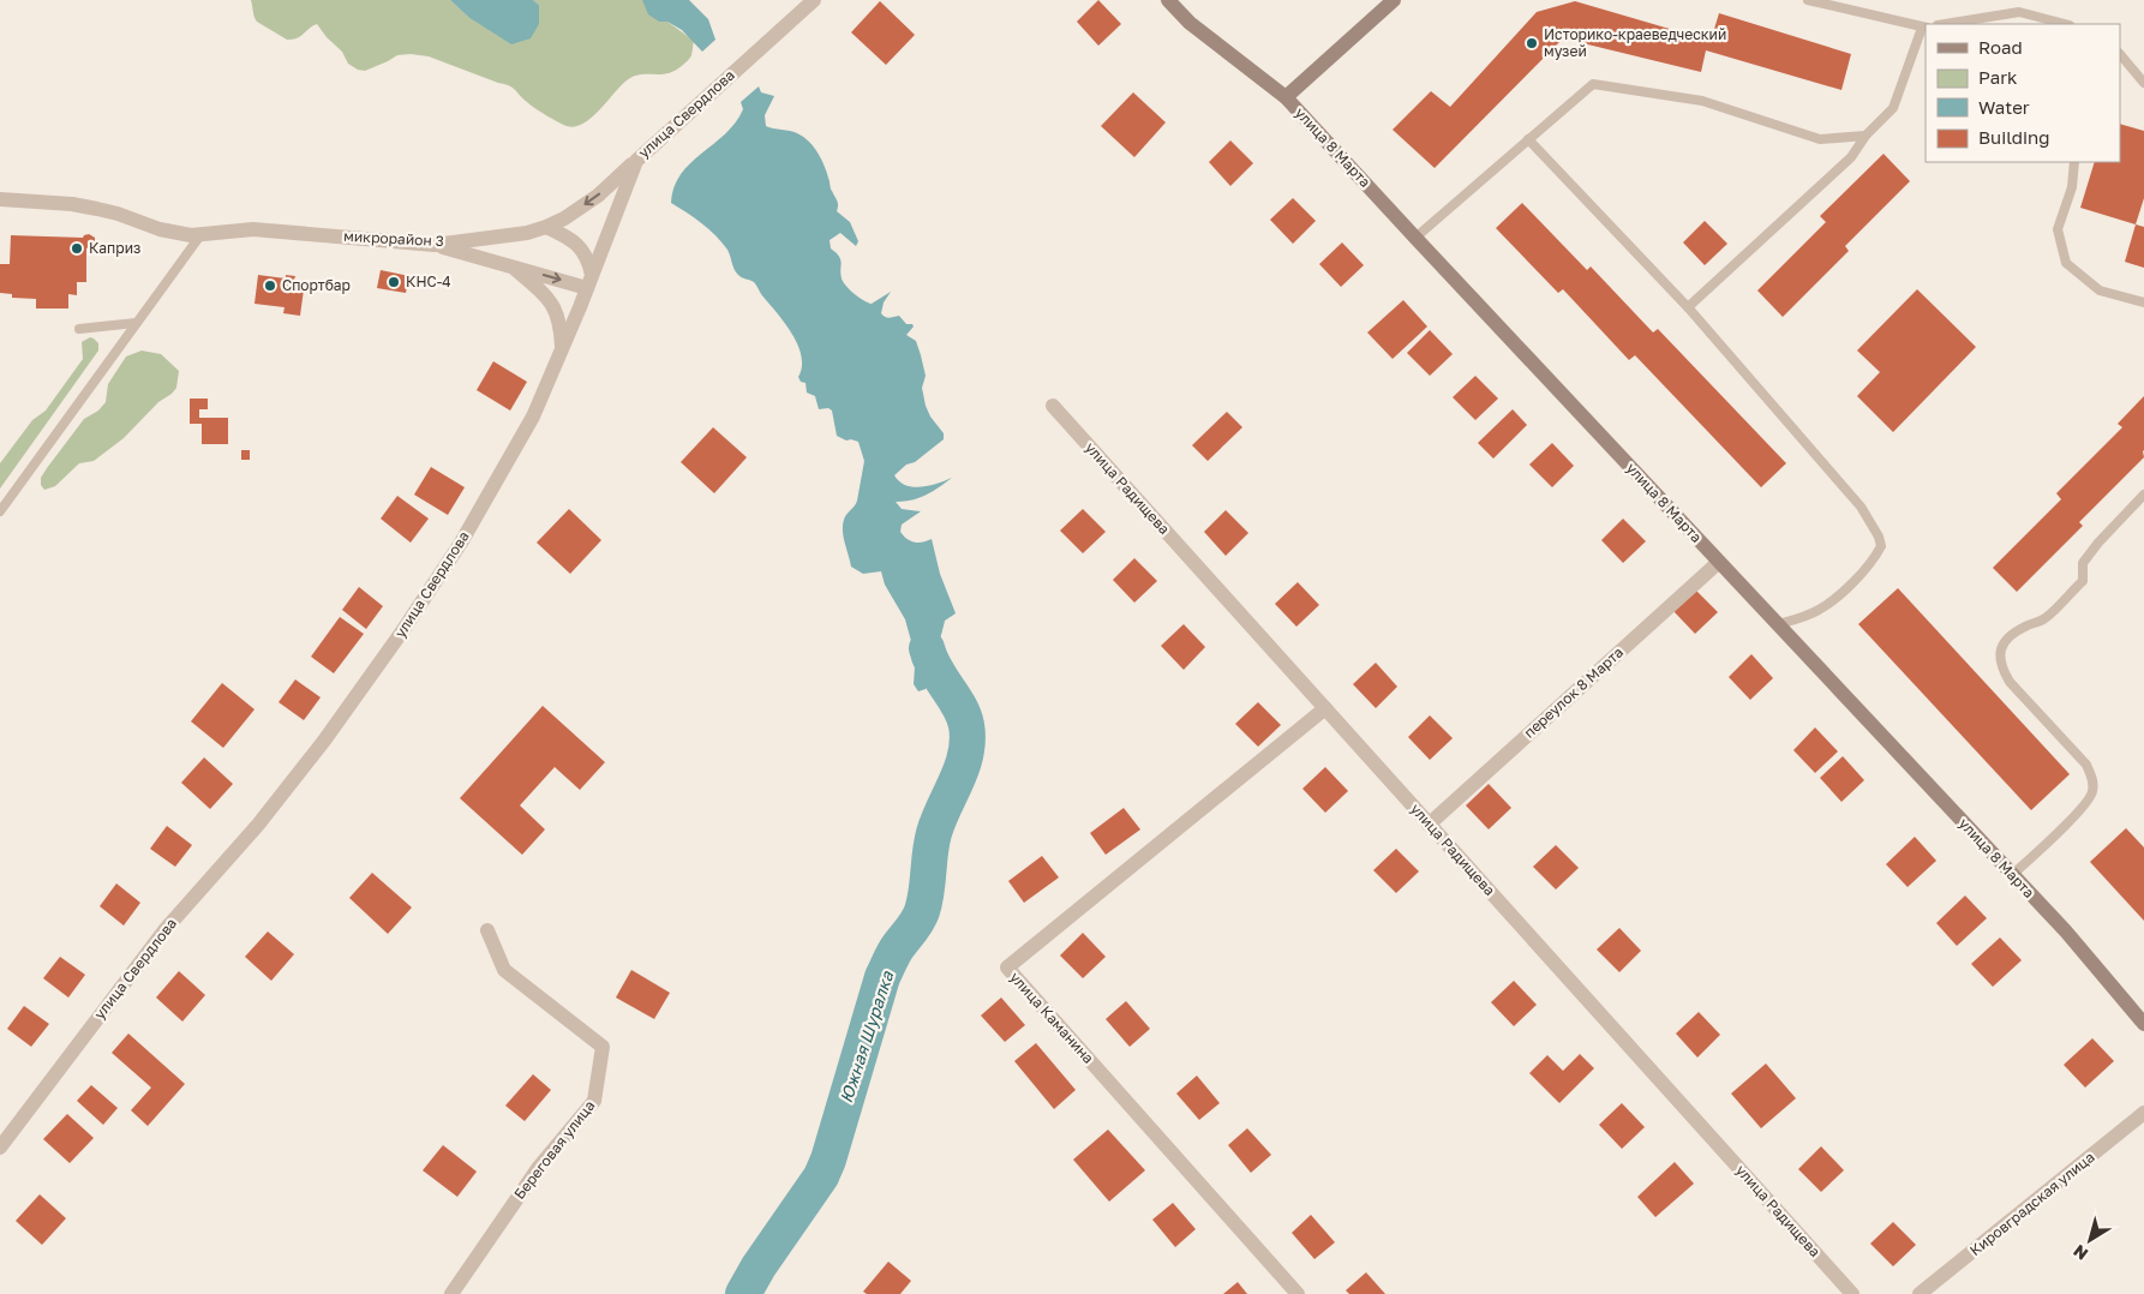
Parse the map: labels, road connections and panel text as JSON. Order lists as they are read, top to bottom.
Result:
{
  "streets": {
    "street": [
      "улица Свердлова",
      "улица 8 Марта",
      "микрорайон 3",
      "улица Радищева",
      "переулок 8 Марта",
      "улица Каманина",
      "Береговая улица",
      "Кировградская улица"
    ]
  },
  "crossings": [
    ["улица Свердлова", "микрорайон 3"],
    ["улица 8 Марта", "переулок 8 Марта"],
    ["улица Радищева", "переулок 8 Марта"],
    ["улица Радищева", "улица Каманина"]
  ],
  "water": ["Южная Шуралка"],
  "places": [
    "Историко-краеведческий музей",
    "Каприз",
    "КНС-4",
    "Спортбар"
  ],
  "legend": [
    "Road",
    "Park",
    "Water",
    "Building"
  ],
  "north": "bottom left"
}
